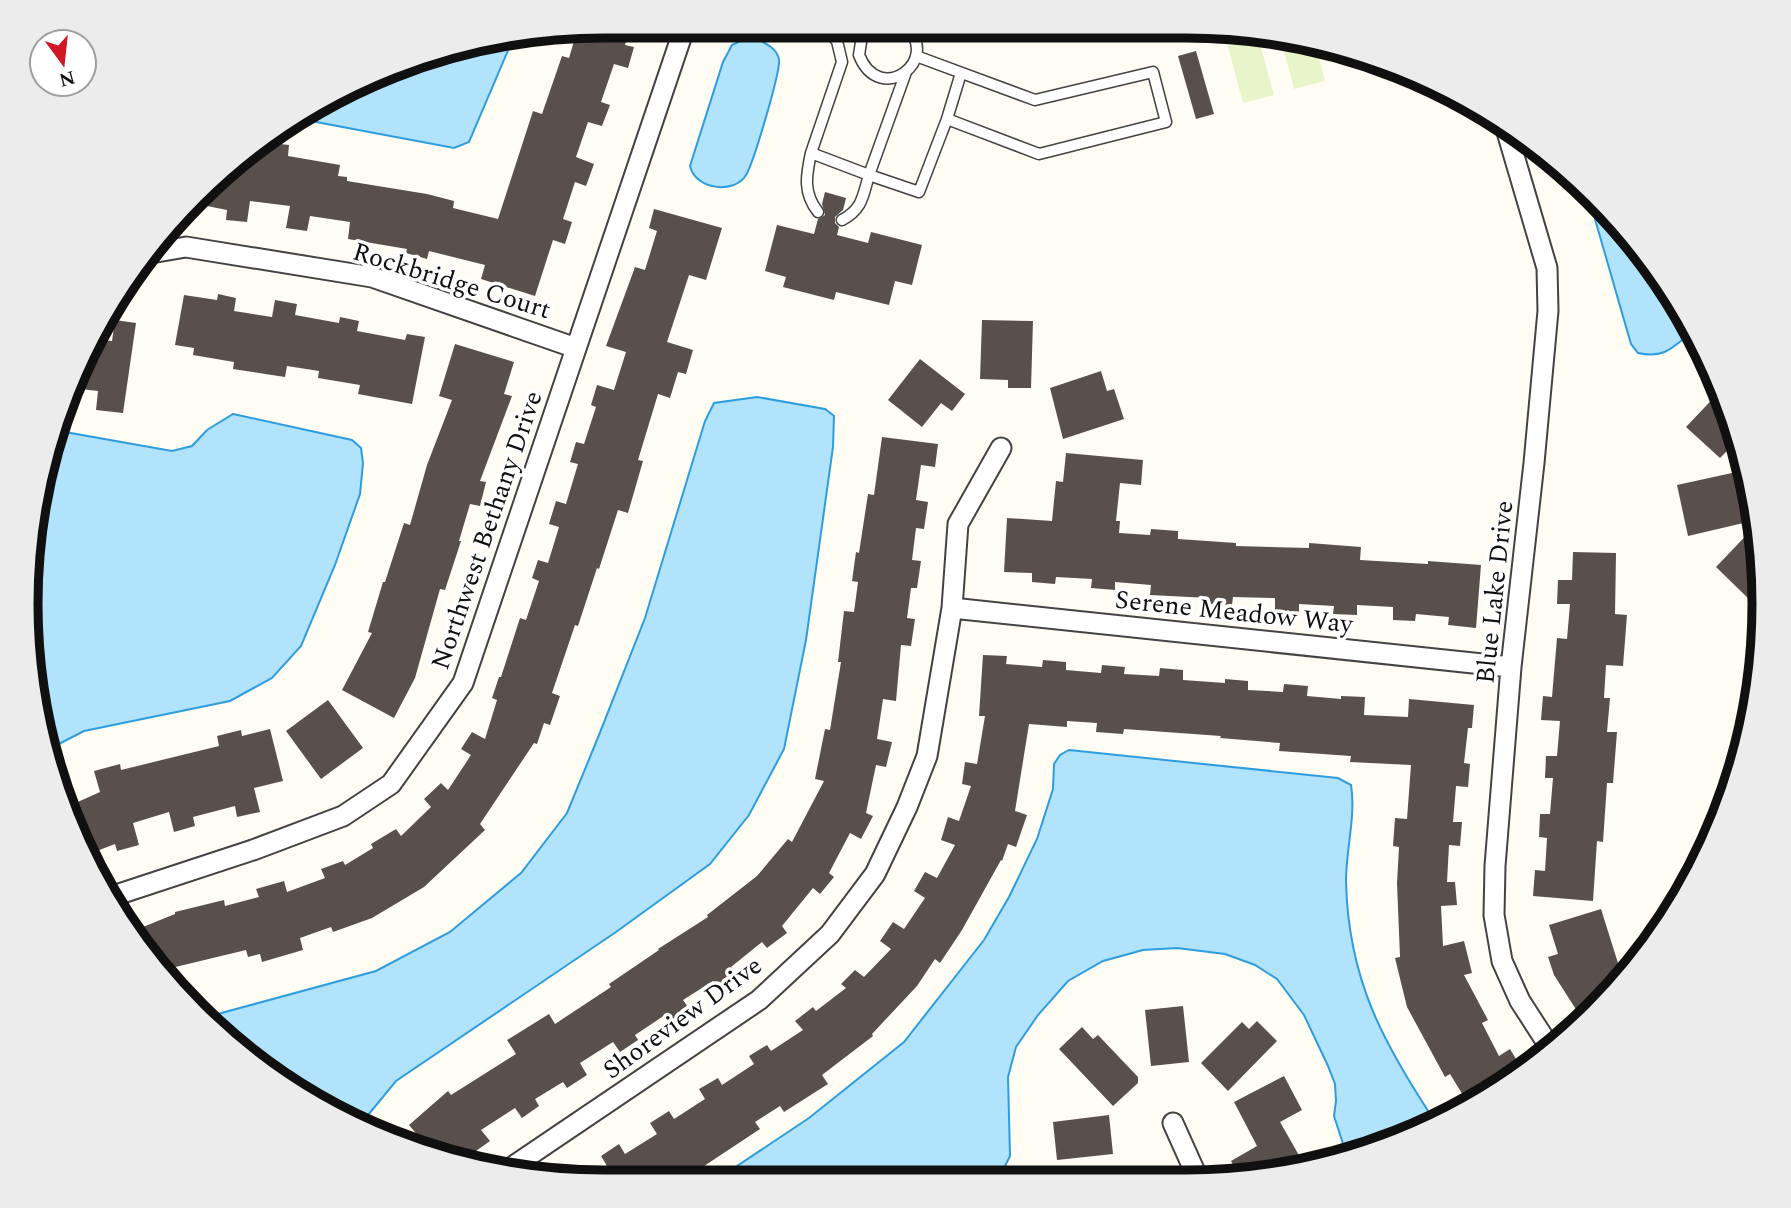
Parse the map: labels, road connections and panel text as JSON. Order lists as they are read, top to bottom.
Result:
{
  "streets": {
    "street": [
      "Rockbridge Court",
      "Northwest Bethany Drive",
      "Blue Lake Drive",
      "Serene Meadow Way",
      "Shoreview Drive"
    ]
  },
  "crossings": [
    ["Rockbridge Court", "Northwest Bethany Drive"],
    ["Blue Lake Drive", "Serene Meadow Way"],
    ["Serene Meadow Way", "Shoreview Drive"]
  ],
  "north": "bottom"
}
